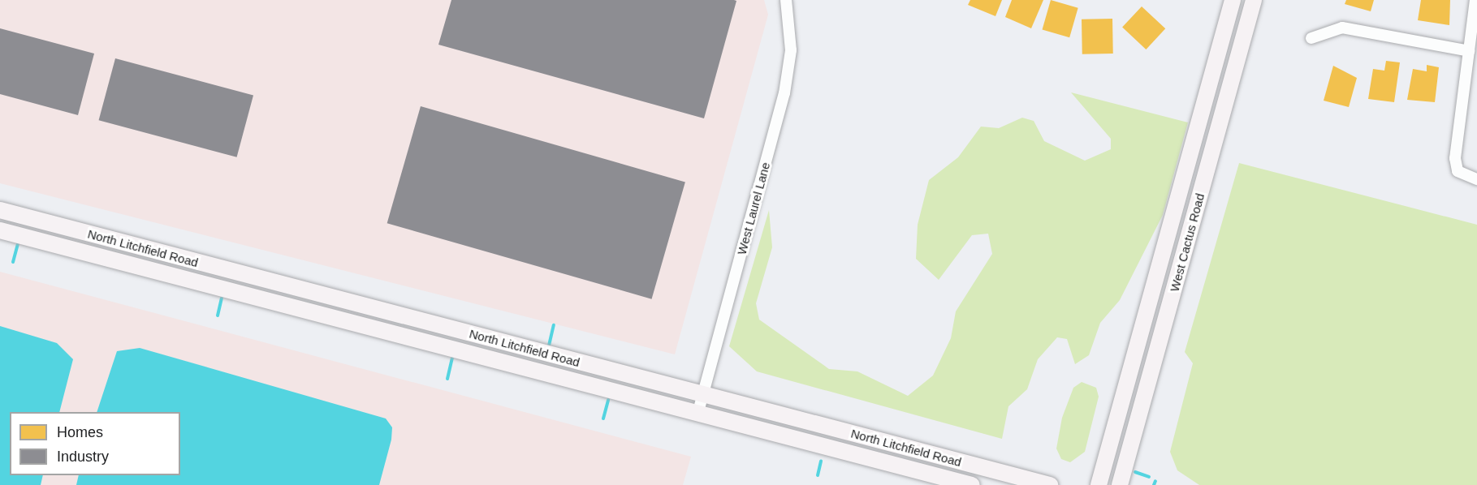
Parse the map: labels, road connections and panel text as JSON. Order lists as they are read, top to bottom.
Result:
{
  "streets": {
    "main road": ["West Cactus Road", "North Litchfield Road"],
    "street": ["West Laurel Lane"]
  },
  "crossings": [
    ["West Laurel Lane", "North Litchfield Road"]
  ],
  "legend": ["Homes", "Industry"]
}
